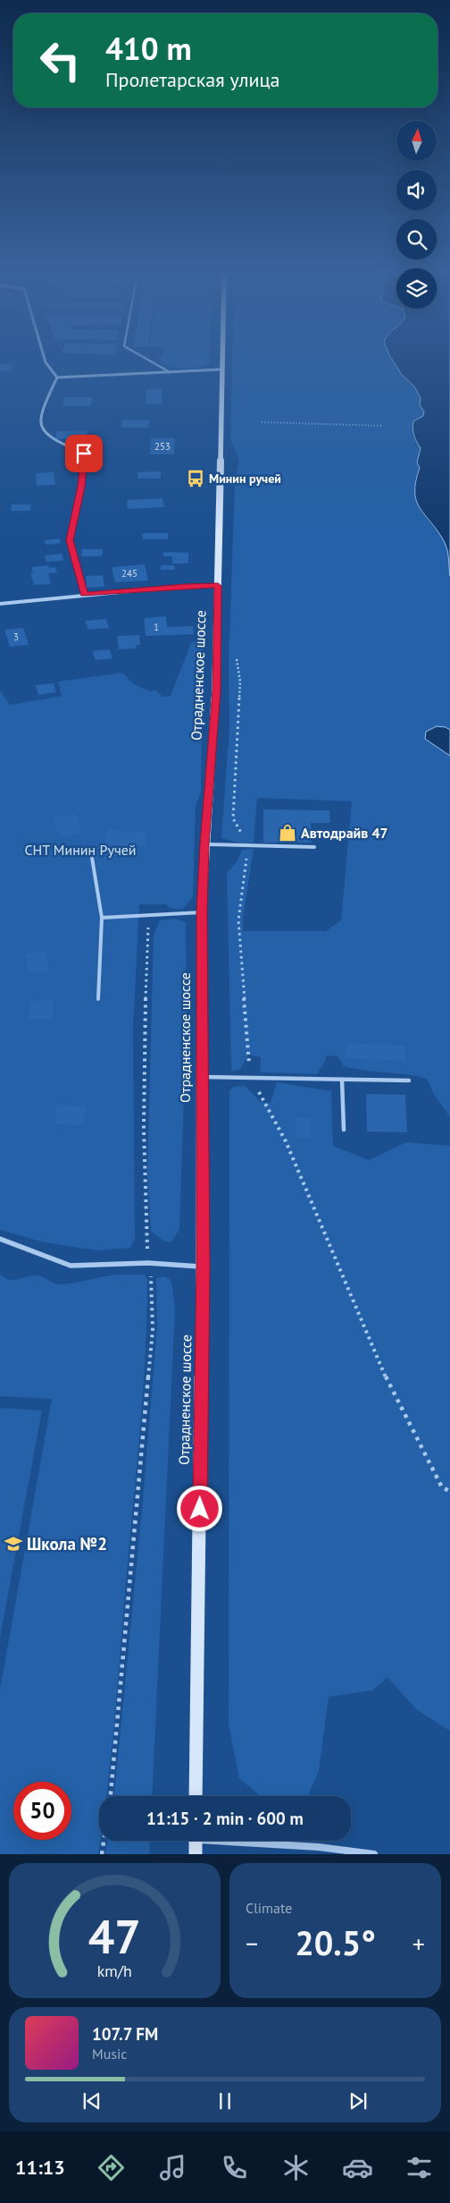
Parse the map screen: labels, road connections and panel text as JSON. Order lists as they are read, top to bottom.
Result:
{
  "streets": {
    "main road": ["Отрадненское шоссе"]
  },
  "parks": ["СНТ Минин Ручей"],
  "places": {
    "bus stop": ["Минин ручей"],
    "shop": ["Автодрайв 47"],
    "school or university": ["Школа №2"]
  },
  "house_numbers": [
    "253",
    "245",
    "1",
    "3"
  ],
  "north": "top",
  "page": {
    "turn": ["410 m", "Пролетарская улица"],
    "limit": "50",
    "trip": "11:15 · 2 min · 600 m",
    "tile": "Climate",
    "heat": ["−", "20.5°", "+"],
    "song": ["107.7 FM", "Music"],
    "tabs": "11:13",
    "gauge": ["47", "km/h"]
  }
}
